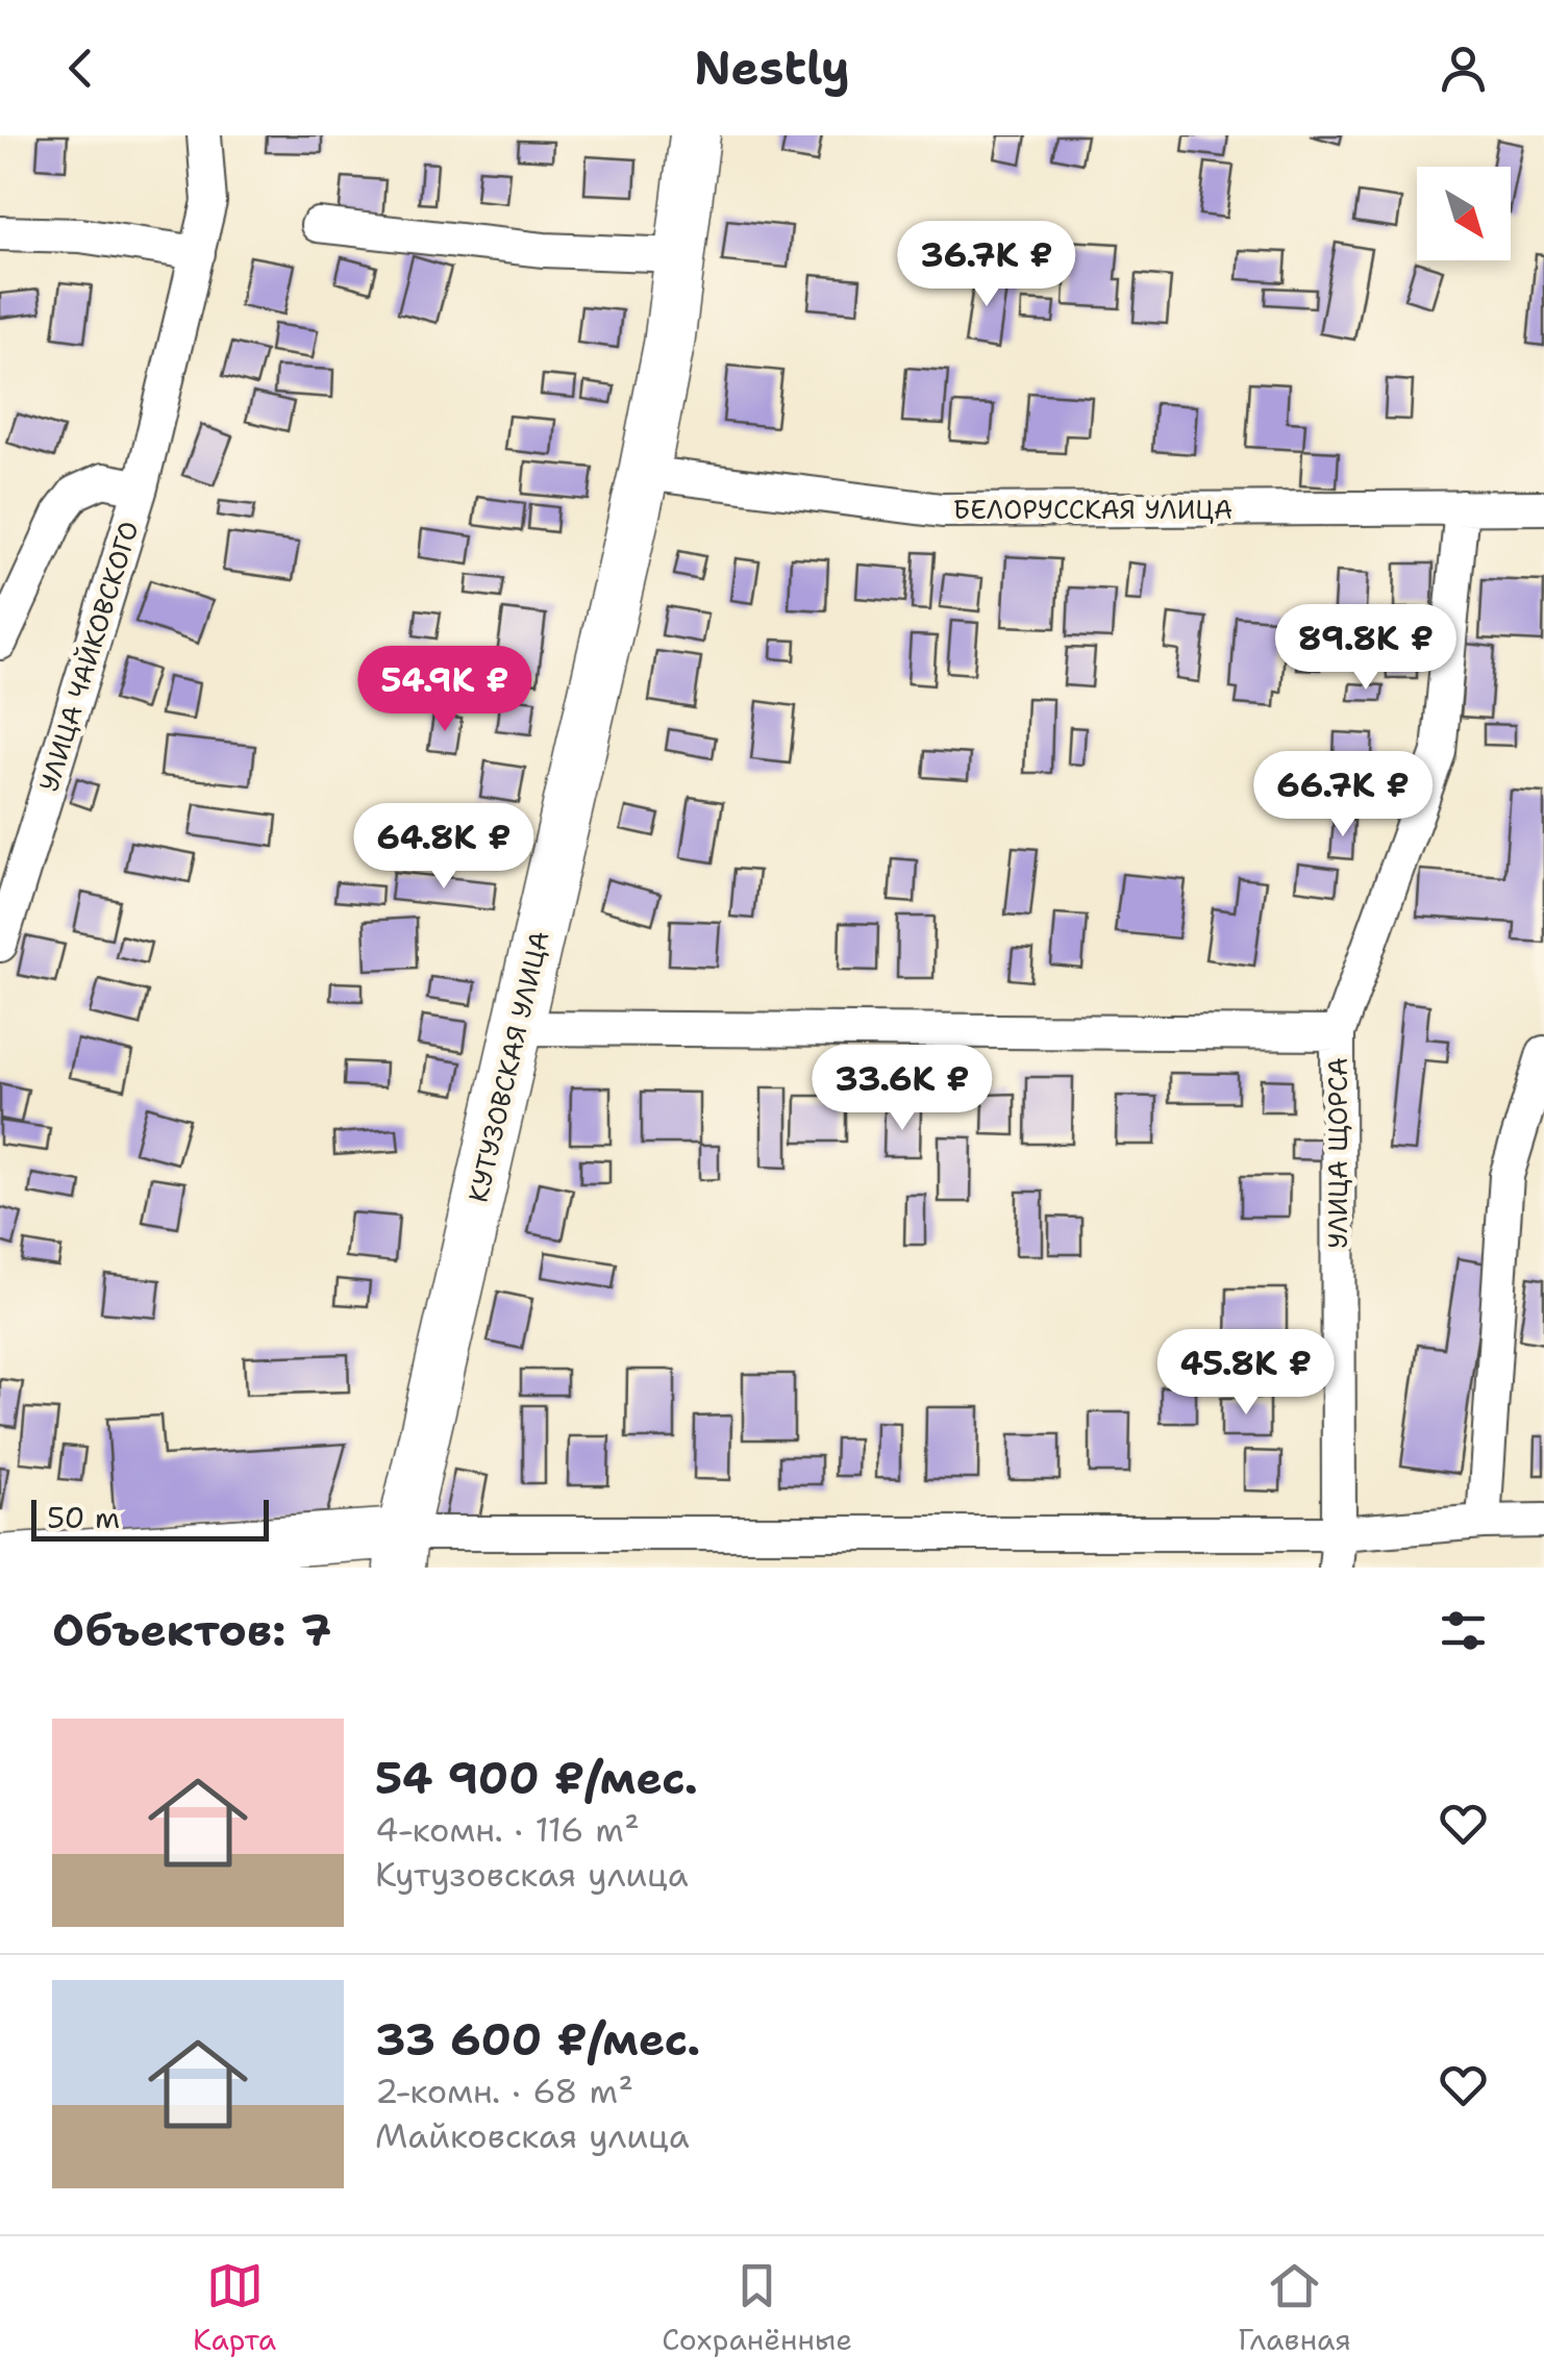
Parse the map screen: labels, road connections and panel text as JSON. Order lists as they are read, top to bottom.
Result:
{
  "streets": {
    "street": [
      "БЕЛОРУССКАЯ УЛИЦА",
      "УЛИЦА ЧАЙКОВСКОГО",
      "КУТУЗОВСКАЯ УЛИЦА",
      "УЛИЦА ЩОРСА"
    ]
  },
  "crossings": [
    ["БЕЛОРУССКАЯ УЛИЦА", "КУТУЗОВСКАЯ УЛИЦА"],
    ["БЕЛОРУССКАЯ УЛИЦА", "УЛИЦА ЩОРСА"]
  ],
  "scale_bar": "50 m",
  "north": "bottom right",
  "page": {
    "header": "Nestly",
    "price": [
      "36.7K ₽",
      "89.8K ₽",
      "54.9K ₽",
      "66.7K ₽",
      "64.8K ₽",
      "33.6K ₽",
      "45.8K ₽"
    ],
    "scale": "50 m",
    "heading": "Объектов: 7",
    "list": [
      {
        "name": "54 900 ₽/мес.",
        "note": "4-комн. · 116 m² · Кутузовская улица"
      },
      {
        "name": "33 600 ₽/мес.",
        "note": "2-комн. · 68 m² · Майковская улица"
      }
    ],
    "tabs": ["Карта", "Сохранённые", "Главная"]
  }
}
